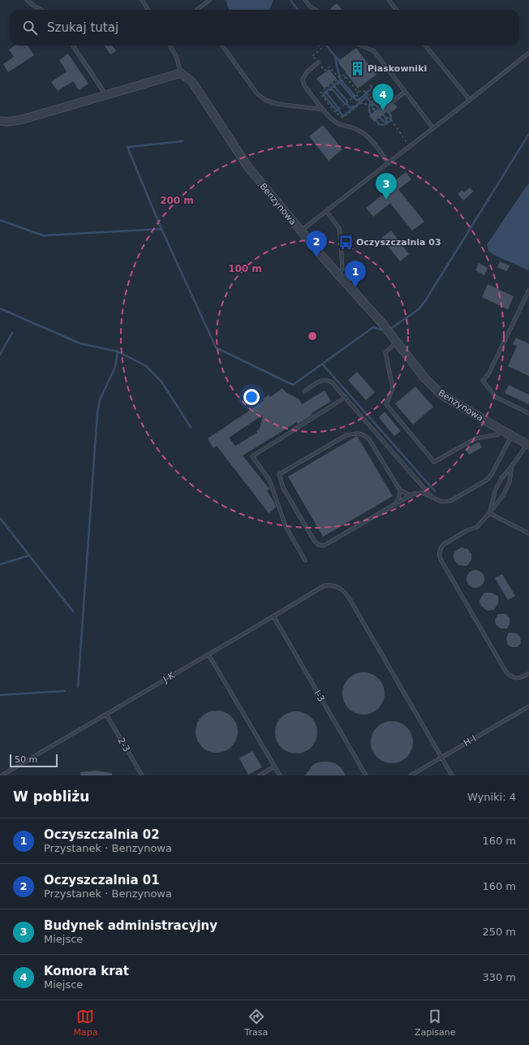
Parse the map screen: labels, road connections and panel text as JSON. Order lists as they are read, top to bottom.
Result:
{
  "streets": {
    "street": ["Benzynowa"],
    "lane": [
      "J-K",
      "I-3",
      "H-I",
      "2-3"
    ]
  },
  "crossings": [
    ["J-K", "I-3"],
    ["J-K", "H-I"],
    ["J-K", "2-3"]
  ],
  "places": {
    "building": ["Piaskowniki"],
    "bus stop": ["Oczyszczalnia 03"]
  },
  "scale_bar": "50 m",
  "page": {
    "search": "Szukaj tutaj",
    "pins": [
      "4",
      "3",
      "2",
      "1"
    ],
    "scale": "50 m",
    "heading": ["W pobliżu", "Wyniki: 4"],
    "list": [
      {
        "mark": "1",
        "name": "Oczyszczalnia 02",
        "note": "Przystanek · Benzynowa",
        "value": "160 m"
      },
      {
        "mark": "2",
        "name": "Oczyszczalnia 01",
        "note": "Przystanek · Benzynowa",
        "value": "160 m"
      },
      {
        "mark": "3",
        "name": "Budynek administracyjny",
        "note": "Miejsce",
        "value": "250 m"
      },
      {
        "mark": "4",
        "name": "Komora krat",
        "note": "Miejsce",
        "value": "330 m"
      }
    ],
    "nav": ["Mapa", "Trasa", "Zapisane"]
  },
  "rings": ["200 m", "100 m"]
}
